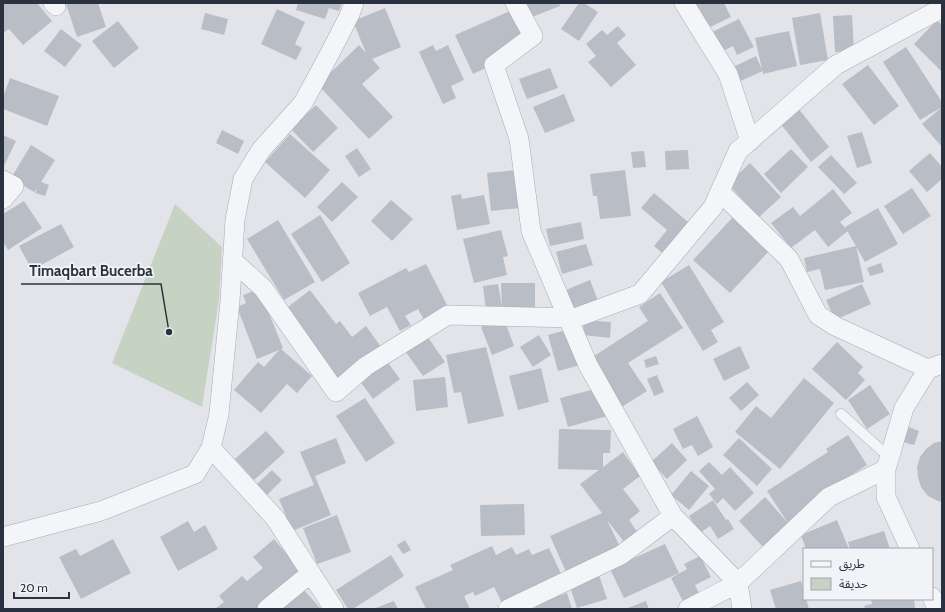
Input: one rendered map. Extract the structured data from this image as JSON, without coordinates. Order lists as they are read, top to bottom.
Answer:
{
  "places": ["Timaqbart Bucerba"],
  "legend": ["طريق", "حديقة"],
  "scale_bar": "20 m"
}
